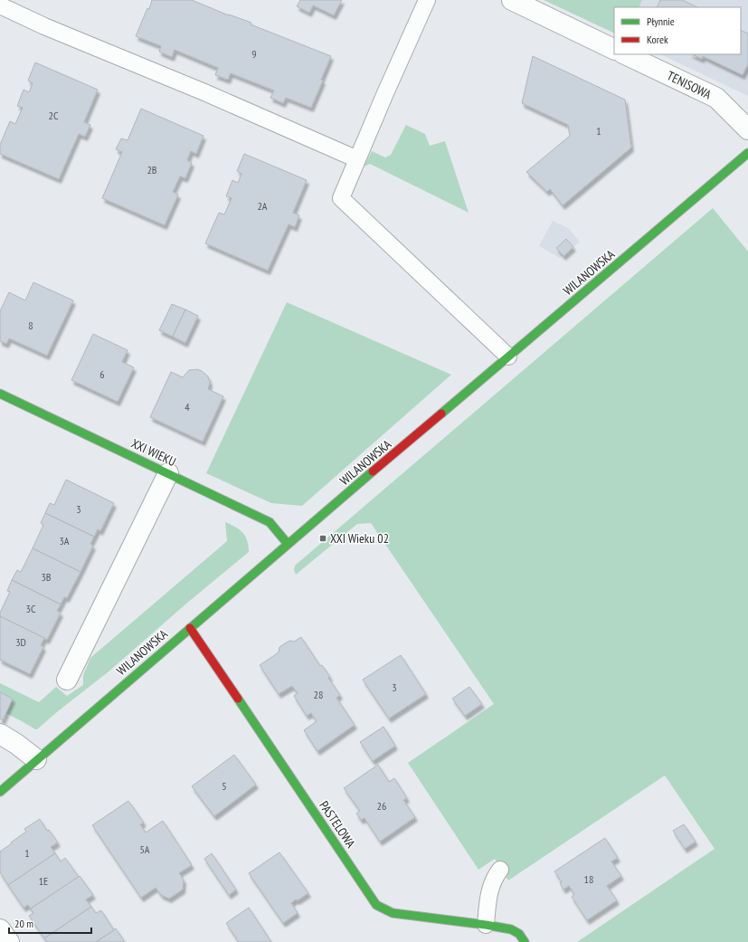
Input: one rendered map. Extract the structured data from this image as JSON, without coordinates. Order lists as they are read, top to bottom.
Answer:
{
  "streets": {
    "street": [
      "TENISOWA",
      "WILANOWSKA",
      "XXI WIEKU",
      "PASTELOWA"
    ]
  },
  "crossings": [
    ["WILANOWSKA", "XXI WIEKU"],
    ["WILANOWSKA", "PASTELOWA"]
  ],
  "places": {
    "transit": ["XXI Wieku 02"]
  },
  "house_numbers": [
    "9",
    "2C",
    "1",
    "2B",
    "2A",
    "8",
    "6",
    "4",
    "3",
    "3A",
    "3B",
    "3C",
    "3D",
    "3",
    "28",
    "5",
    "26",
    "5A",
    "1",
    "18",
    "1E"
  ],
  "legend": ["Płynnie", "Korek"],
  "scale_bar": "20 m"
}
